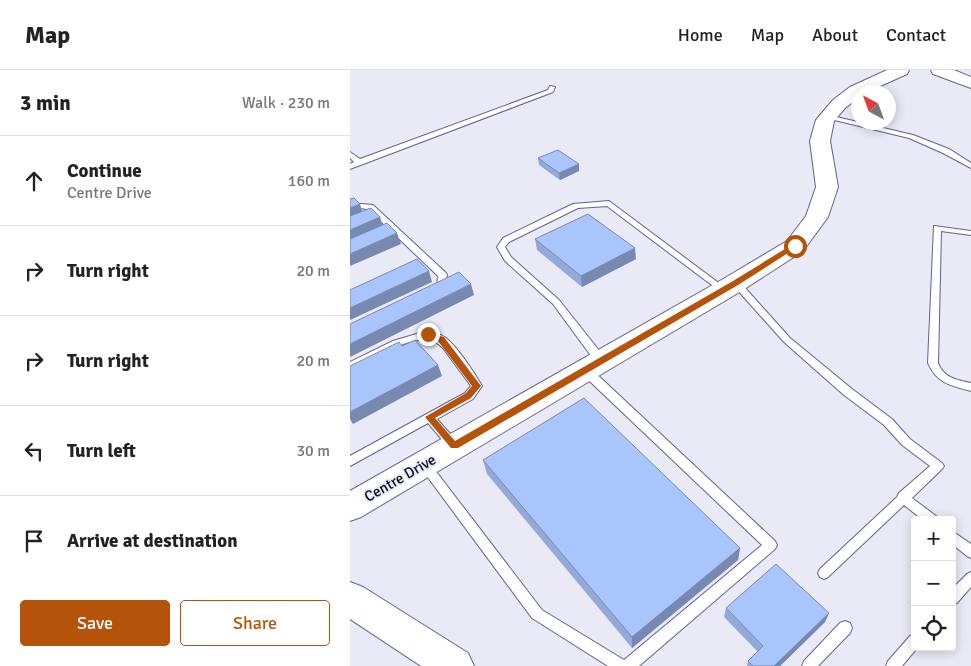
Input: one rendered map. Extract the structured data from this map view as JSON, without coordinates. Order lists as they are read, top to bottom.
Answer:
{
  "streets": {
    "street": ["Centre Drive"]
  },
  "north": "top left",
  "page": {
    "header": "Map",
    "nav": [
      "Home",
      "Map",
      "About",
      "Contact"
    ],
    "heading": ["3 min", "Walk · 230 m"],
    "list": [
      ["Continue", "Centre Drive", "160 m"],
      ["Turn right", "20 m"],
      ["Turn right", "20 m"],
      ["Turn left", "30 m"],
      "Arrive at destination"
    ],
    "map_buttons": ["+", "−"],
    "buttons": ["Save", "Share"]
  }
}
